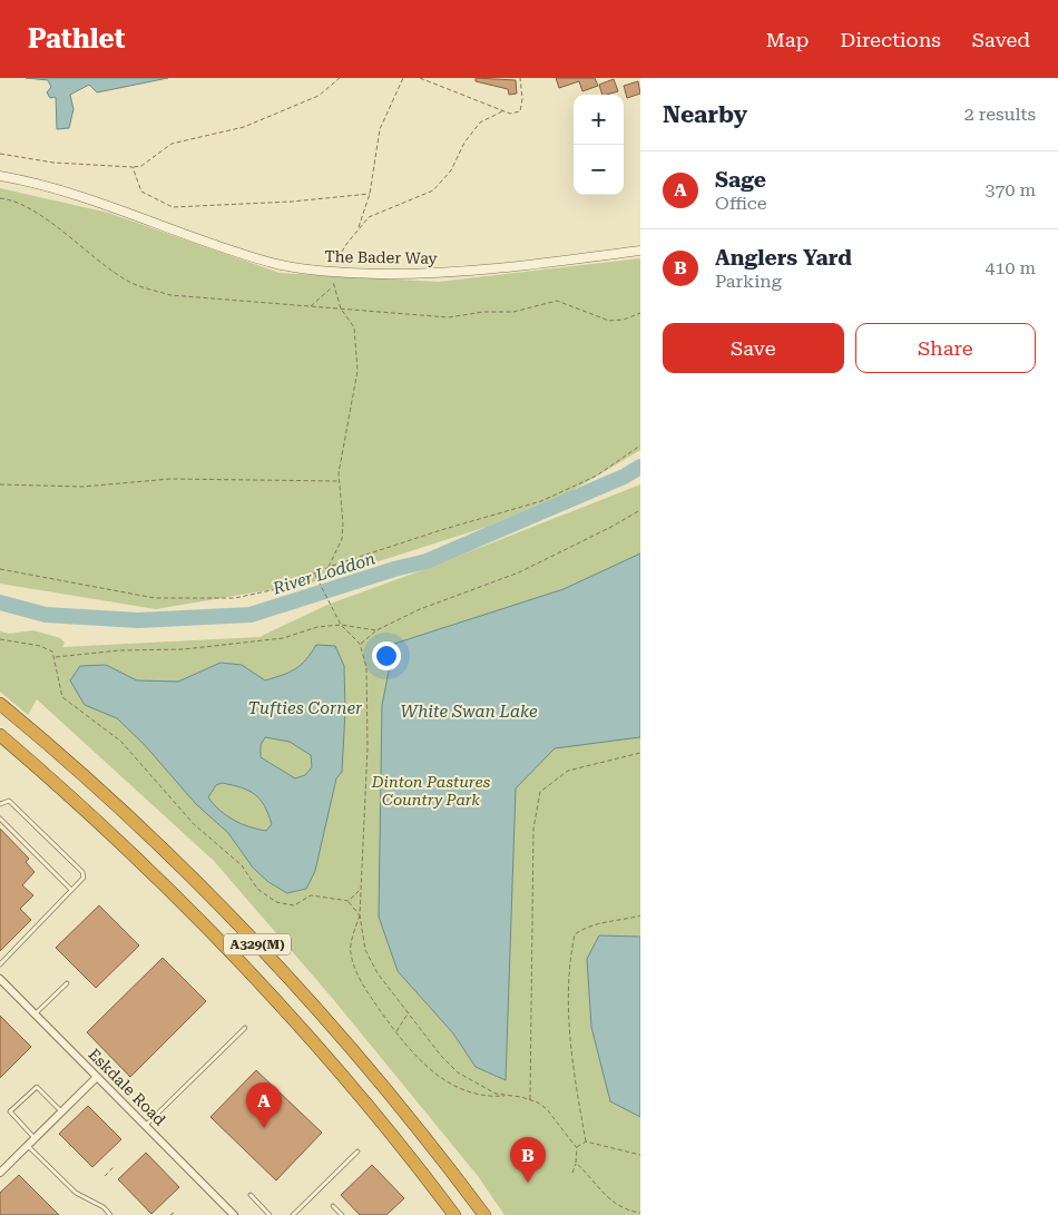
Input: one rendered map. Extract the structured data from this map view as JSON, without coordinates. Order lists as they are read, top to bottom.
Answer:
{
  "streets": {
    "highway": ["A329(M)"],
    "street": ["The Bader Way", "Eskdale Road"]
  },
  "water": ["River Loddon", "Tufties Corner", "White Swan Lake"],
  "parks": ["Dinton Pastures Country Park"],
  "page": {
    "header": "Pathlet",
    "nav": ["Map", "Directions", "Saved"],
    "heading": ["Nearby", "2 results"],
    "map_buttons": ["+", "−"],
    "list": [
      {
        "mark": "A",
        "name": "Sage",
        "note": "Office",
        "value": "370 m"
      },
      {
        "mark": "B",
        "name": "Anglers Yard",
        "note": "Parking",
        "value": "410 m"
      }
    ],
    "buttons": ["Save", "Share"],
    "pins": ["A", "B"]
  }
}
